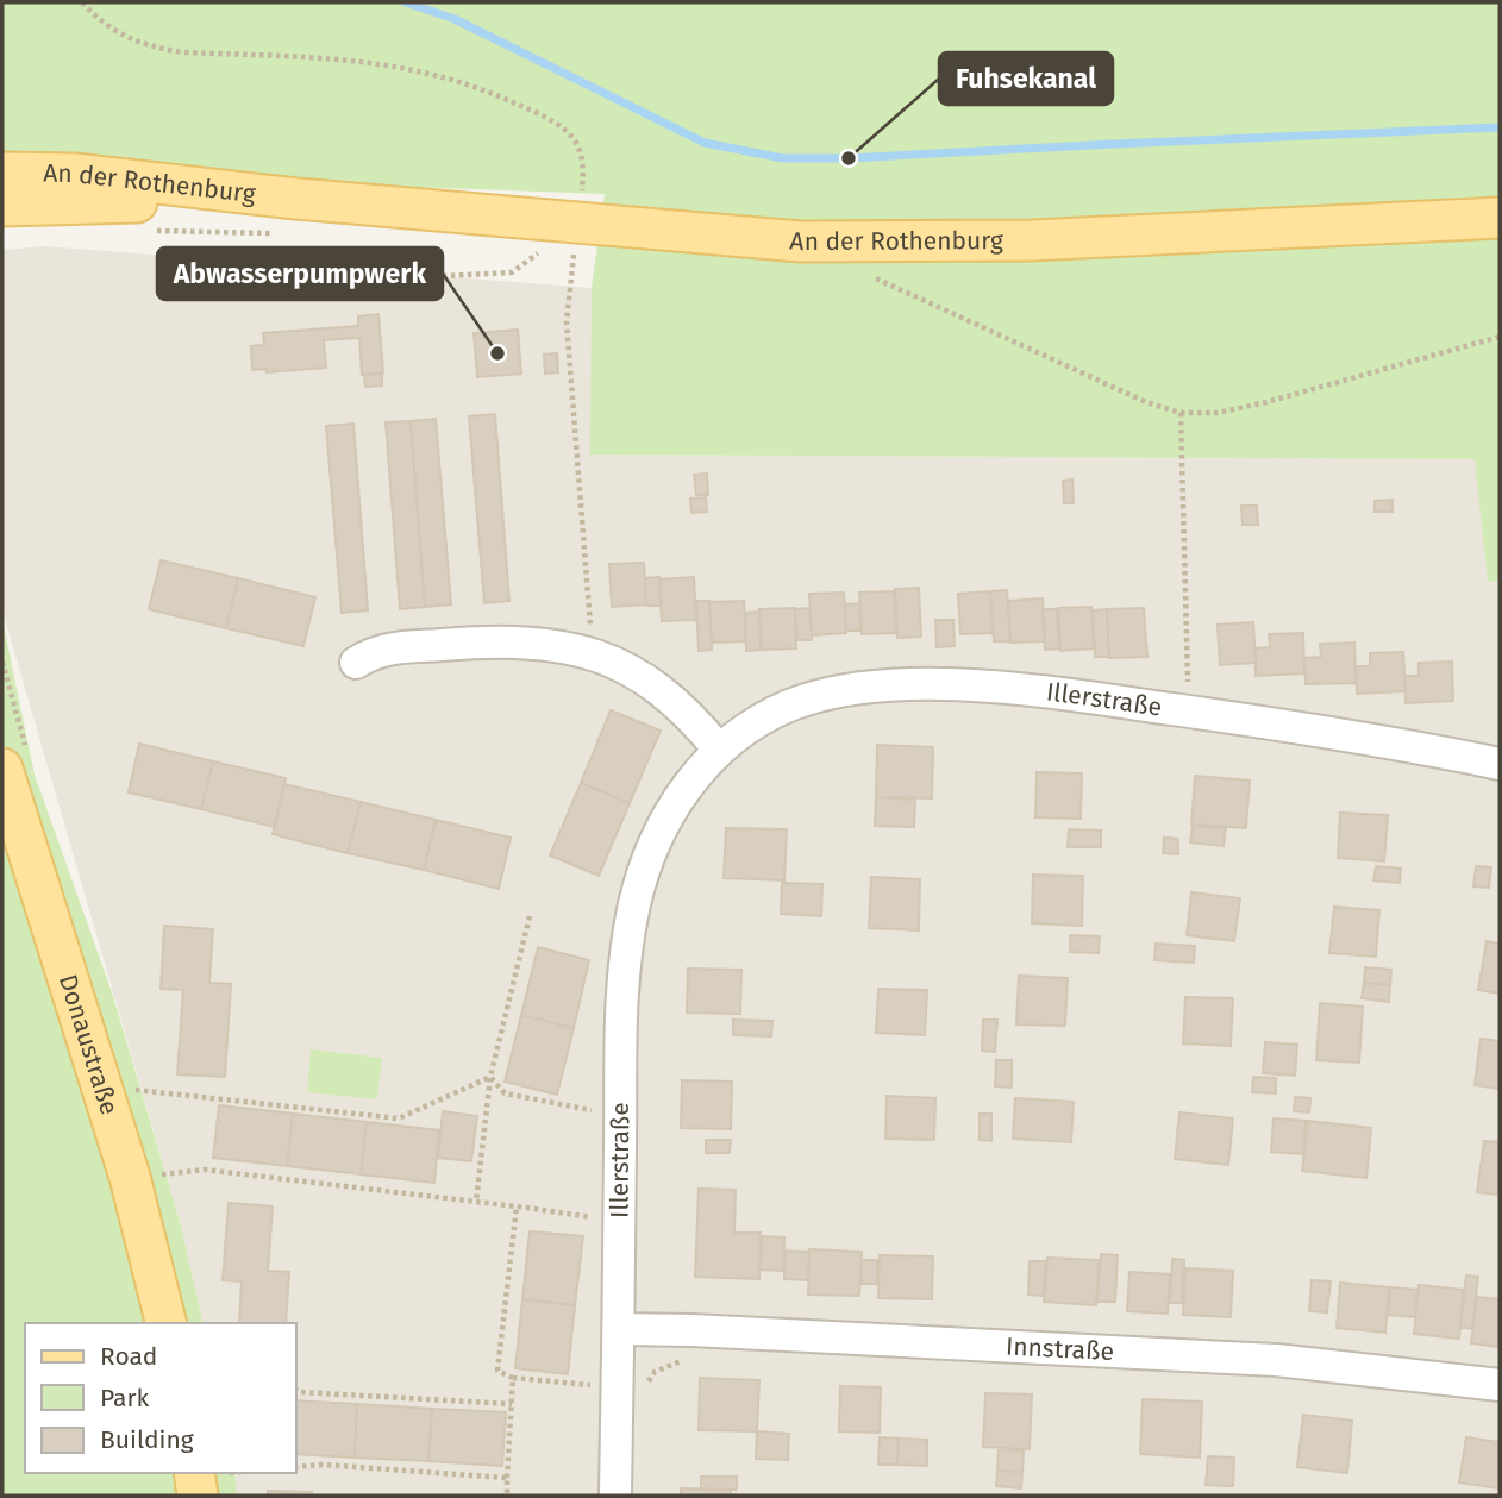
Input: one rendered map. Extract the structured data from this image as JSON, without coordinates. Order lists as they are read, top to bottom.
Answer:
{
  "streets": {
    "main road": ["An der Rothenburg", "Donaustraße"],
    "street": ["Illerstraße", "Innstraße"]
  },
  "crossings": [
    ["Illerstraße", "Innstraße"]
  ],
  "places": ["Fuhsekanal", "Abwasserpumpwerk"],
  "legend": ["Road", "Park", "Building"]
}
